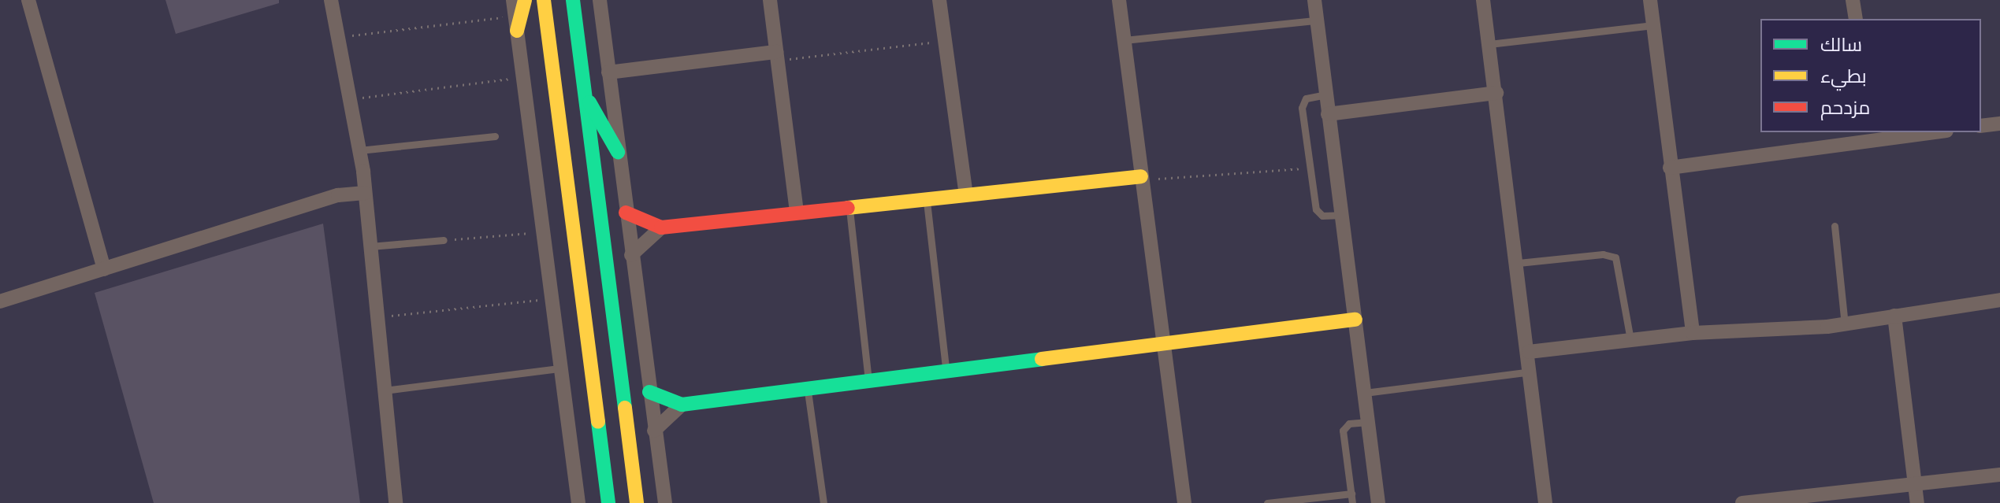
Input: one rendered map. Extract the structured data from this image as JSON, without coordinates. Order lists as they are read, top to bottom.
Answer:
{
  "legend": ["سالك", "بطيء", "مزدحم"]
}
